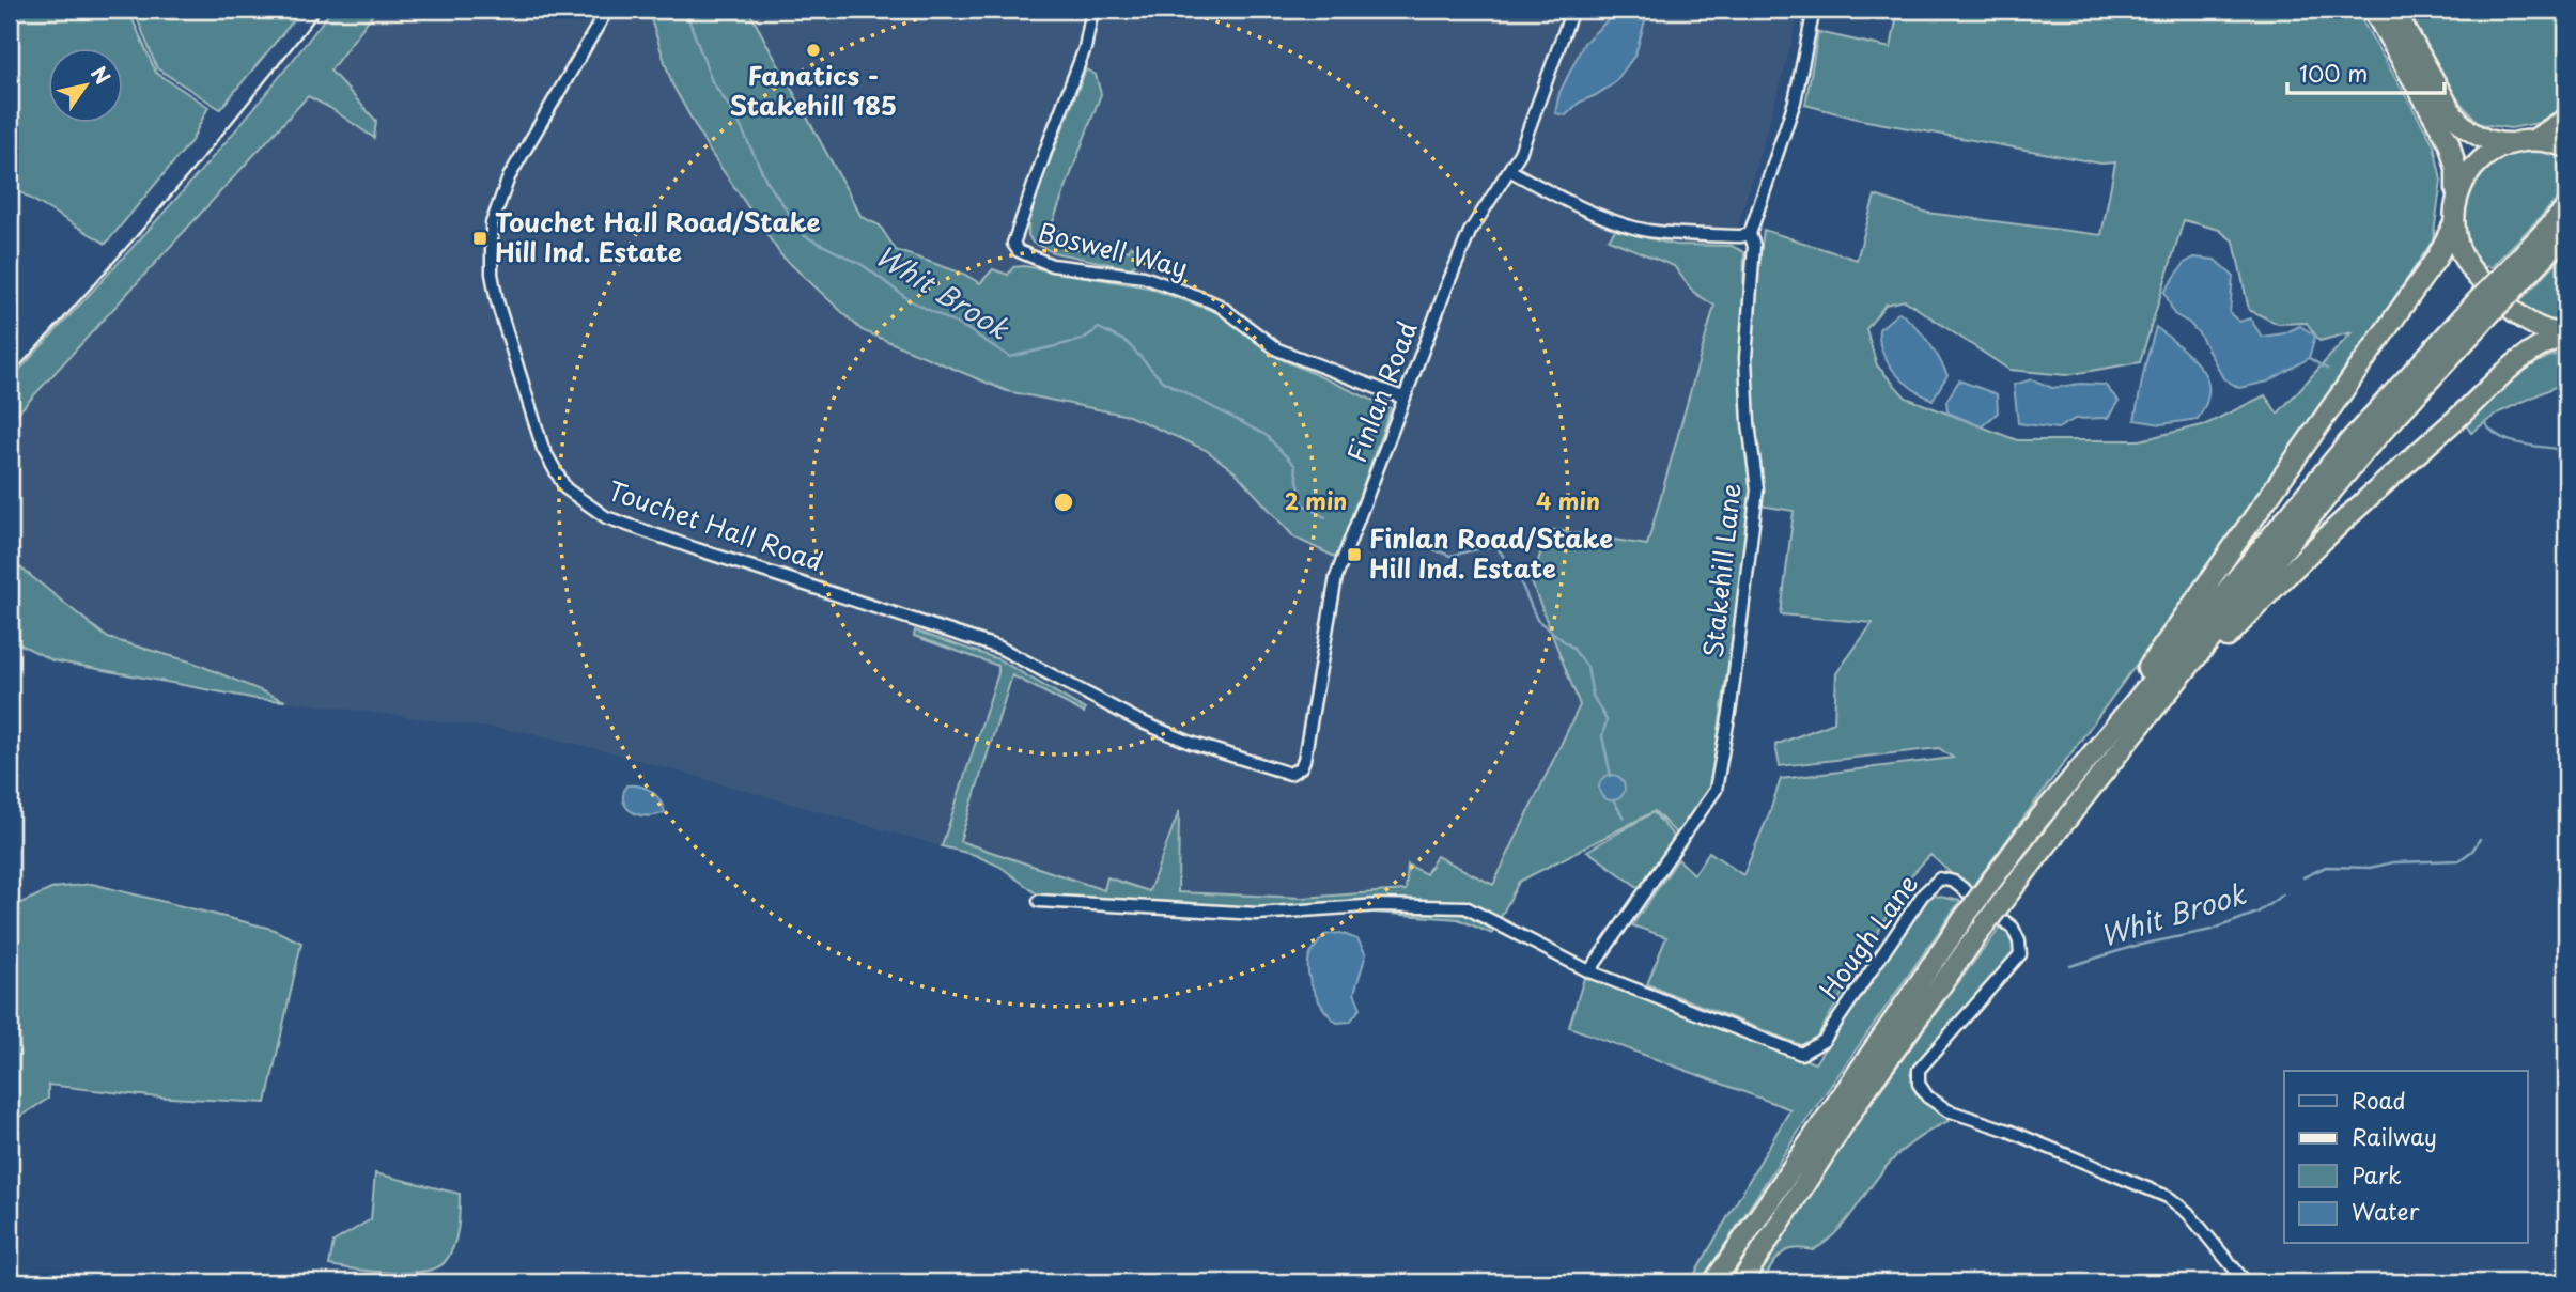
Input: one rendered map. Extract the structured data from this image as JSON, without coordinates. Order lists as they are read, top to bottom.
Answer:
{
  "streets": {
    "street": [
      "Boswell Way",
      "Finlan Road",
      "Touchet Hall Road",
      "Stakehill Lane",
      "Hough Lane"
    ]
  },
  "crossings": [
    ["Boswell Way", "Finlan Road"],
    ["Finlan Road", "Touchet Hall Road"],
    ["Stakehill Lane", "Hough Lane"]
  ],
  "water": ["Whit Brook"],
  "places": {
    "other": ["Fanatics - Stakehill 185"],
    "transit": ["Touchet Hall Road/Stake Hill Ind. Estate", "Finlan Road/Stake Hill Ind. Estate"]
  },
  "legend": [
    "Road",
    "Railway",
    "Park",
    "Water"
  ],
  "scale_bar": "100 m",
  "north": "top right",
  "rings": ["2 min", "4 min"]
}
